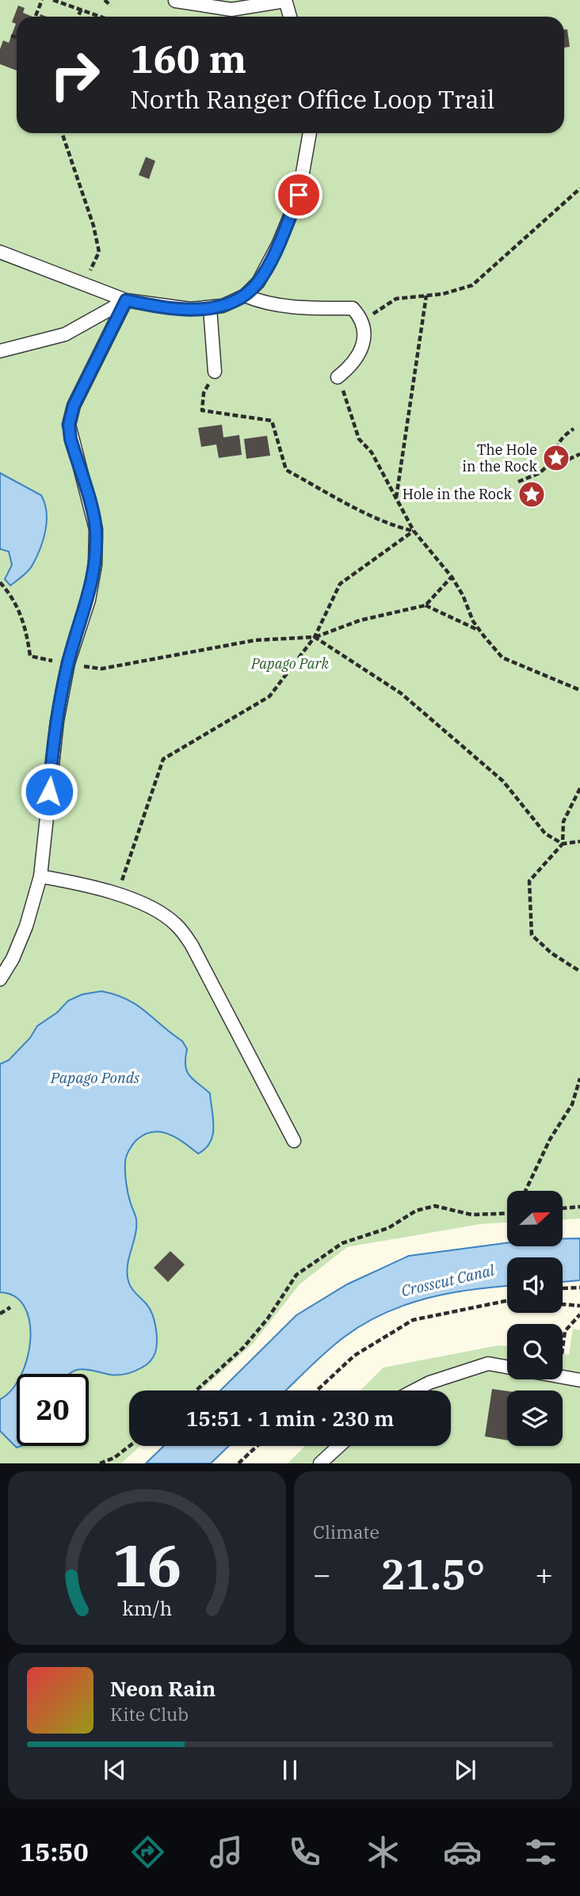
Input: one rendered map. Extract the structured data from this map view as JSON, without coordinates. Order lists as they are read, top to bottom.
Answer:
{
  "water": ["Papago Ponds", "Crosscut Canal"],
  "parks": ["Papago Park"],
  "places": {
    "place": ["The Hole in the Rock", "Hole in the Rock"]
  },
  "north": "right",
  "page": {
    "turn": ["160 m", "North Ranger Office Loop Trail"],
    "limit": "20",
    "trip": "15:51 · 1 min · 230 m",
    "tile": "Climate",
    "heat": ["−", "21.5°", "+"],
    "song": ["Neon Rain", "Kite Club"],
    "tabs": "15:50",
    "gauge": ["16", "km/h"]
  }
}
